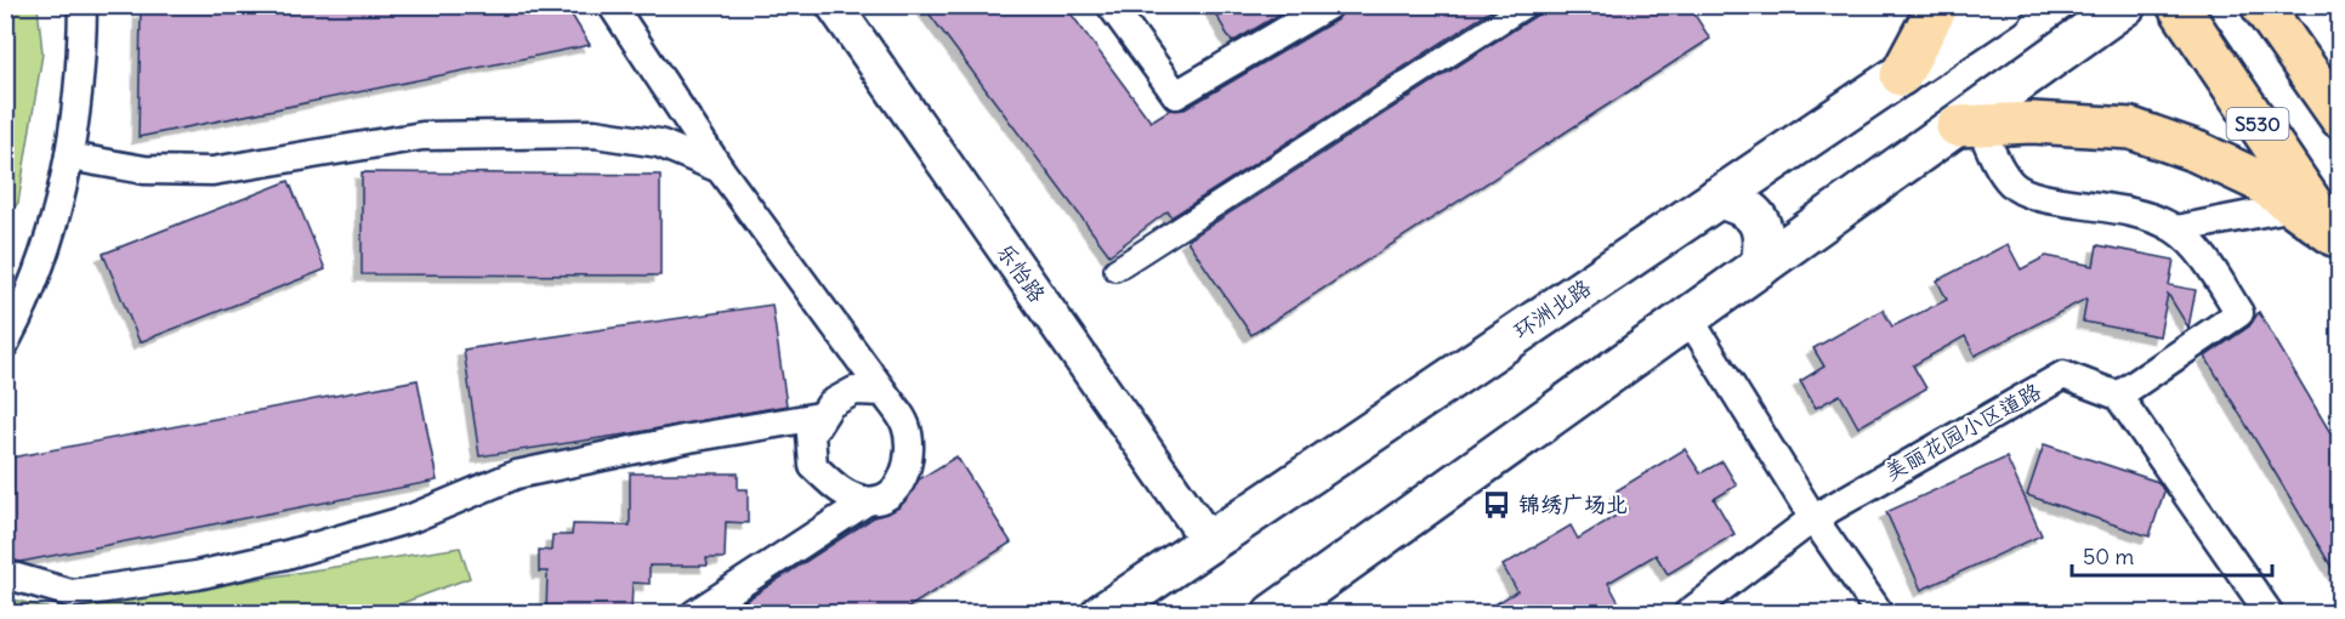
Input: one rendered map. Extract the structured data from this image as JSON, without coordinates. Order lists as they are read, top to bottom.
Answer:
{
  "streets": {
    "main road": ["S530", "环洲北路"],
    "street": ["乐怡路", "美丽花园小区道路"]
  },
  "crossings": [
    ["乐怡路", "环洲北路"]
  ],
  "places": {
    "bus stop": ["锦绣广场北"]
  },
  "scale_bar": "50 m"
}
